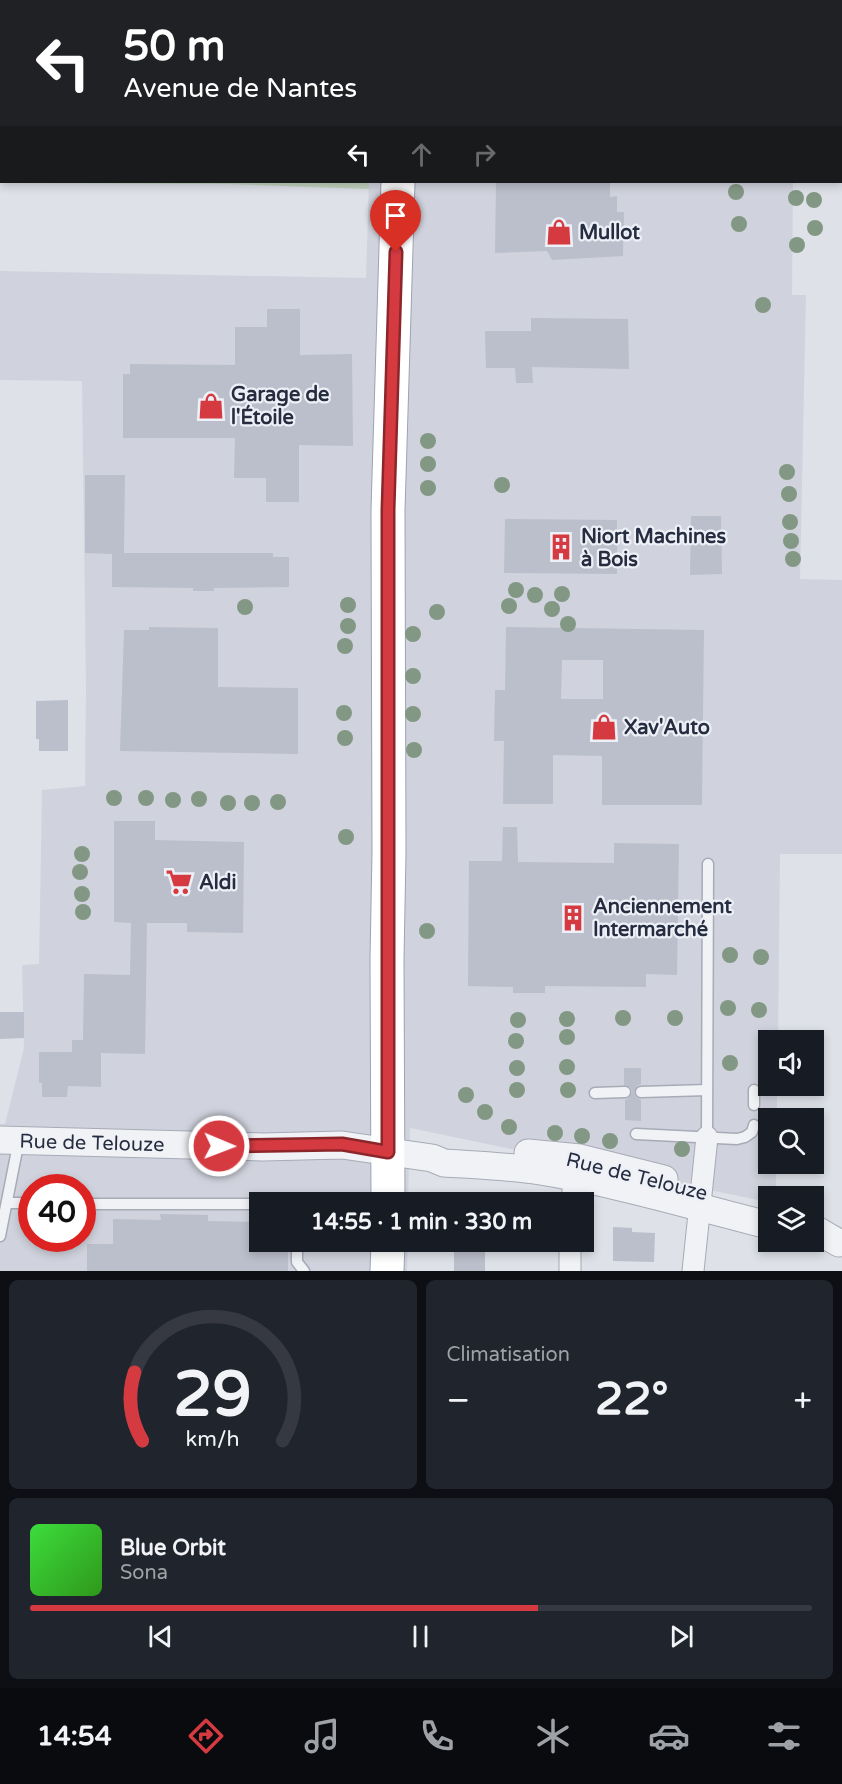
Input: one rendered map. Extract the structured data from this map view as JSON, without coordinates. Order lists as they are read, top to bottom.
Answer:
{
  "streets": {
    "street": ["Rue de Telouze"]
  },
  "places": {
    "shop": ["Mullot", "Garage de l'Étoile", "Xav'Auto"],
    "building": ["Niort Machines à Bois", "Anciennement Intermarché"],
    "supermarket": ["Aldi"]
  },
  "page": {
    "turn": ["50 m", "Avenue de Nantes"],
    "limit": "40",
    "trip": "14:55 · 1 min · 330 m",
    "tile": "Climatisation",
    "heat": ["−", "22°", "+"],
    "song": ["Blue Orbit", "Sona"],
    "tabs": "14:54",
    "gauge": ["29", "km/h"]
  }
}
